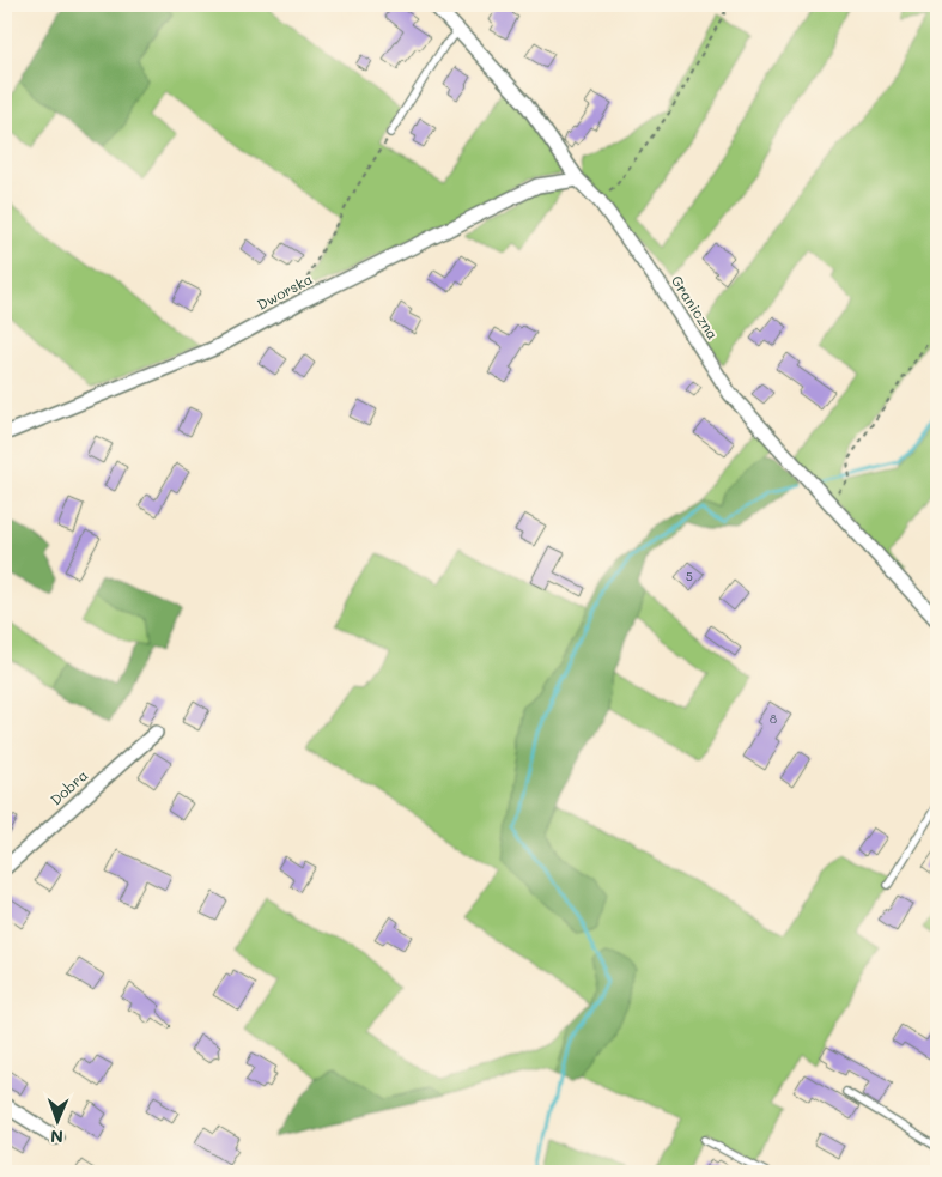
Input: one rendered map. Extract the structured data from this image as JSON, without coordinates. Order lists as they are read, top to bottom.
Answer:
{
  "streets": {
    "street": ["Dworska", "Graniczna", "Dobra"]
  },
  "crossings": [
    ["Dworska", "Graniczna"]
  ],
  "house_numbers": ["5", "8"],
  "north": "bottom"
}
